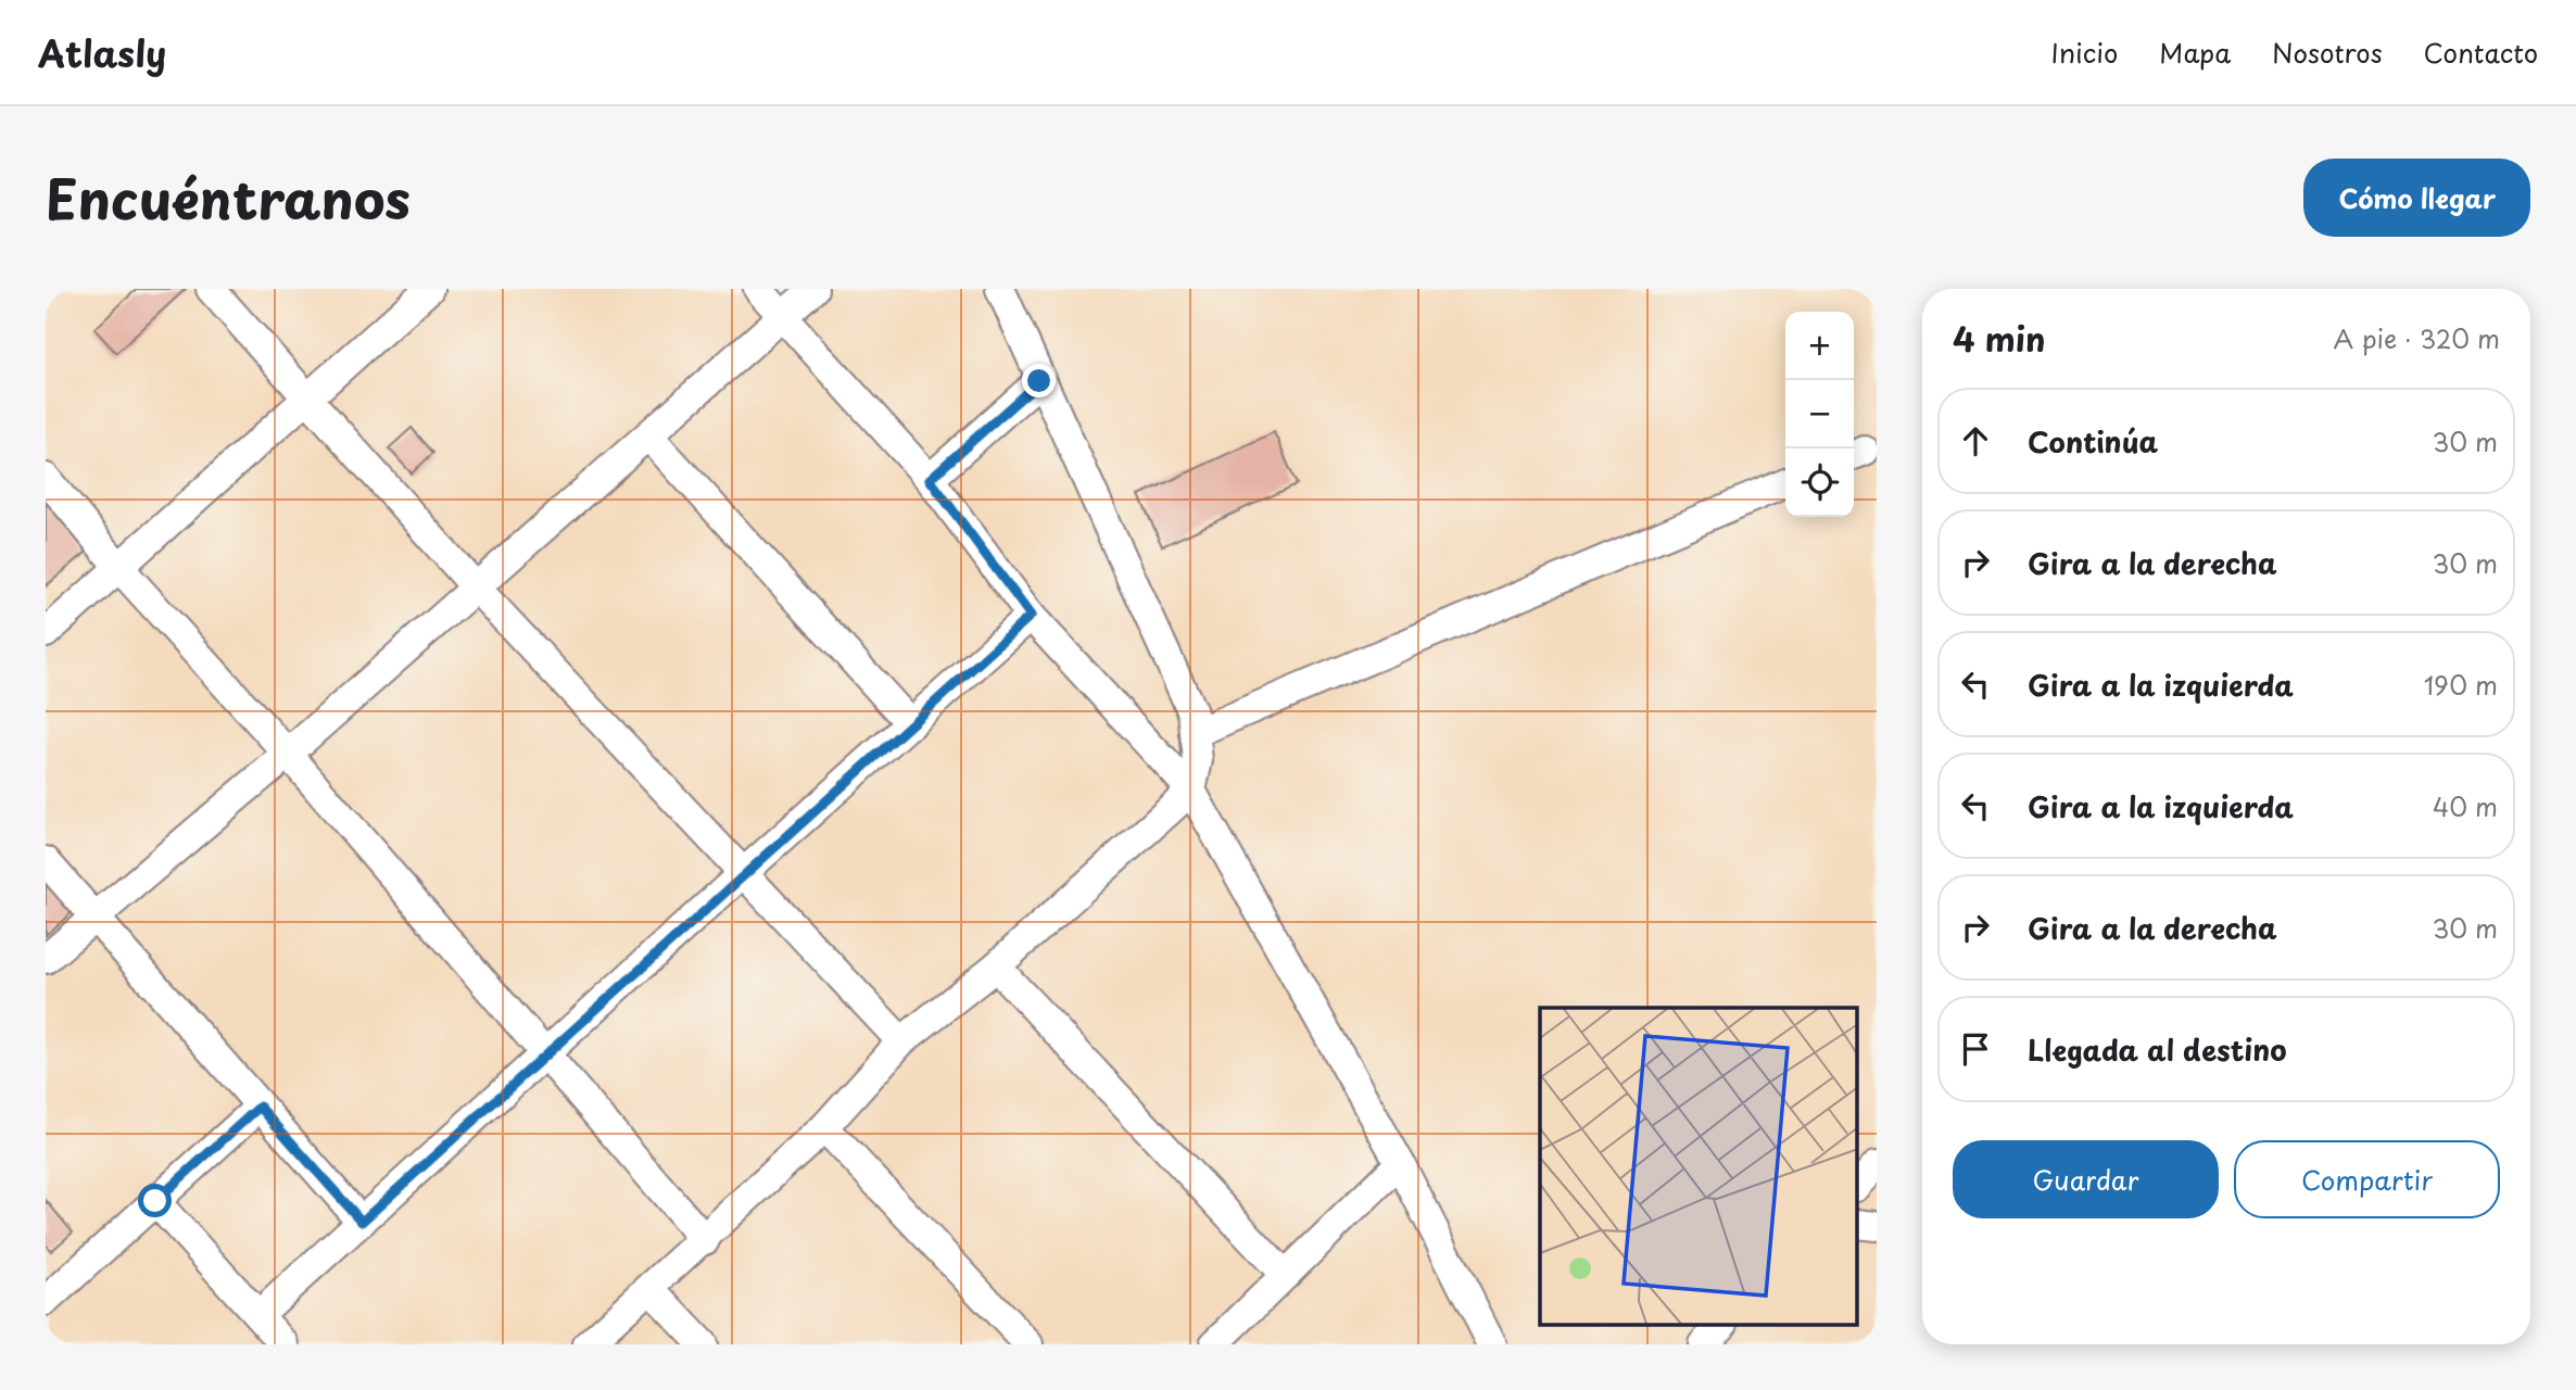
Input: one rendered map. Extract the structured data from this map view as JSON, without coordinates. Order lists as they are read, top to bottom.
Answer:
{
  "page": {
    "header": "Atlasly",
    "nav": [
      "Inicio",
      "Mapa",
      "Nosotros",
      "Contacto"
    ],
    "title": "Encuéntranos",
    "buttons": [
      "Cómo llegar",
      ["Guardar", "Compartir"]
    ],
    "heading": ["4 min", "A pie · 320 m"],
    "map_buttons": ["+", "−"],
    "list": [
      ["Continúa", "30 m"],
      ["Gira a la derecha", "30 m"],
      ["Gira a la izquierda", "190 m"],
      ["Gira a la izquierda", "40 m"],
      ["Gira a la derecha", "30 m"],
      "Llegada al destino"
    ]
  }
}
